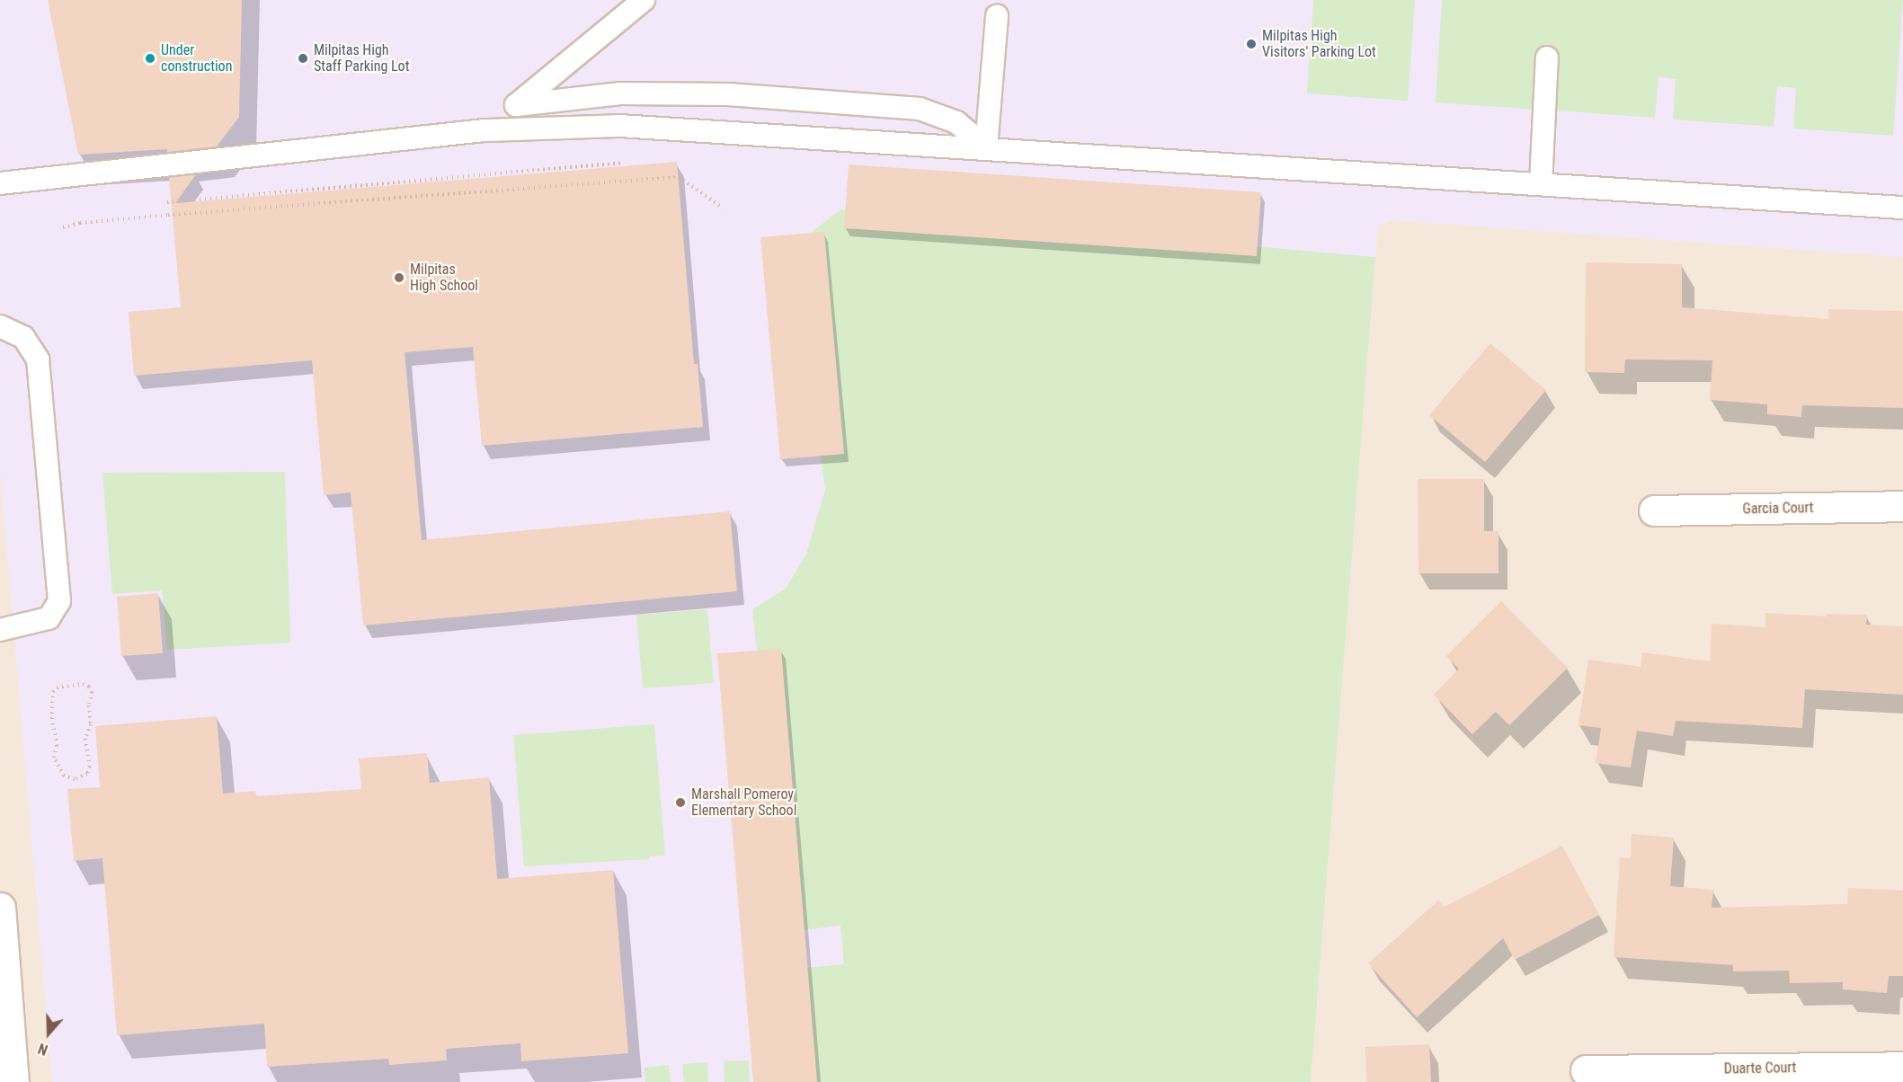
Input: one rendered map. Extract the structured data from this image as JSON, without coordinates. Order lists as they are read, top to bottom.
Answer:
{
  "streets": {
    "street": ["Garcia Court", "Duarte Court"]
  },
  "places": [
    "Milpitas High Visitors' Parking Lot",
    "Under construction",
    "Milpitas High Staff Parking Lot",
    "Milpitas High School",
    "Marshall Pomeroy Elementary School"
  ],
  "north": "bottom"
}
